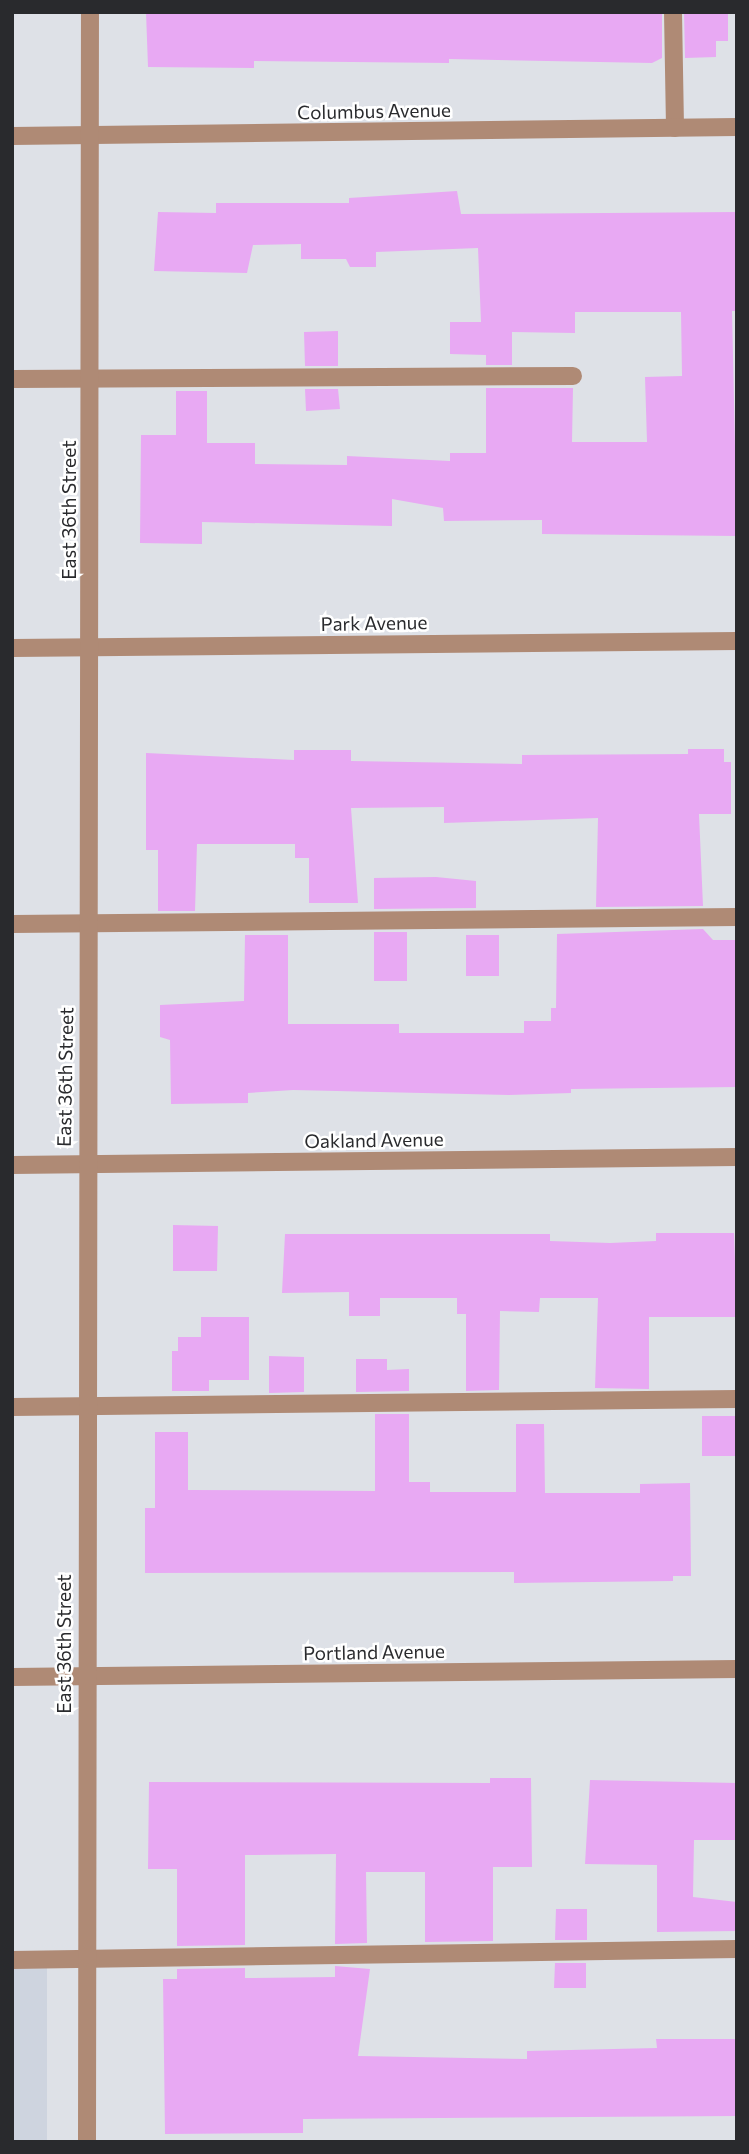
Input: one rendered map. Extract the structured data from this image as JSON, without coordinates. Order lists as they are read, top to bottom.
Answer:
{
  "streets": {
    "street": [
      "Columbus Avenue",
      "East 36th Street",
      "Park Avenue",
      "Oakland Avenue",
      "Portland Avenue"
    ]
  },
  "crossings": [
    ["Columbus Avenue", "East 36th Street"],
    ["East 36th Street", "Park Avenue"],
    ["East 36th Street", "Oakland Avenue"],
    ["East 36th Street", "Portland Avenue"]
  ]
}
